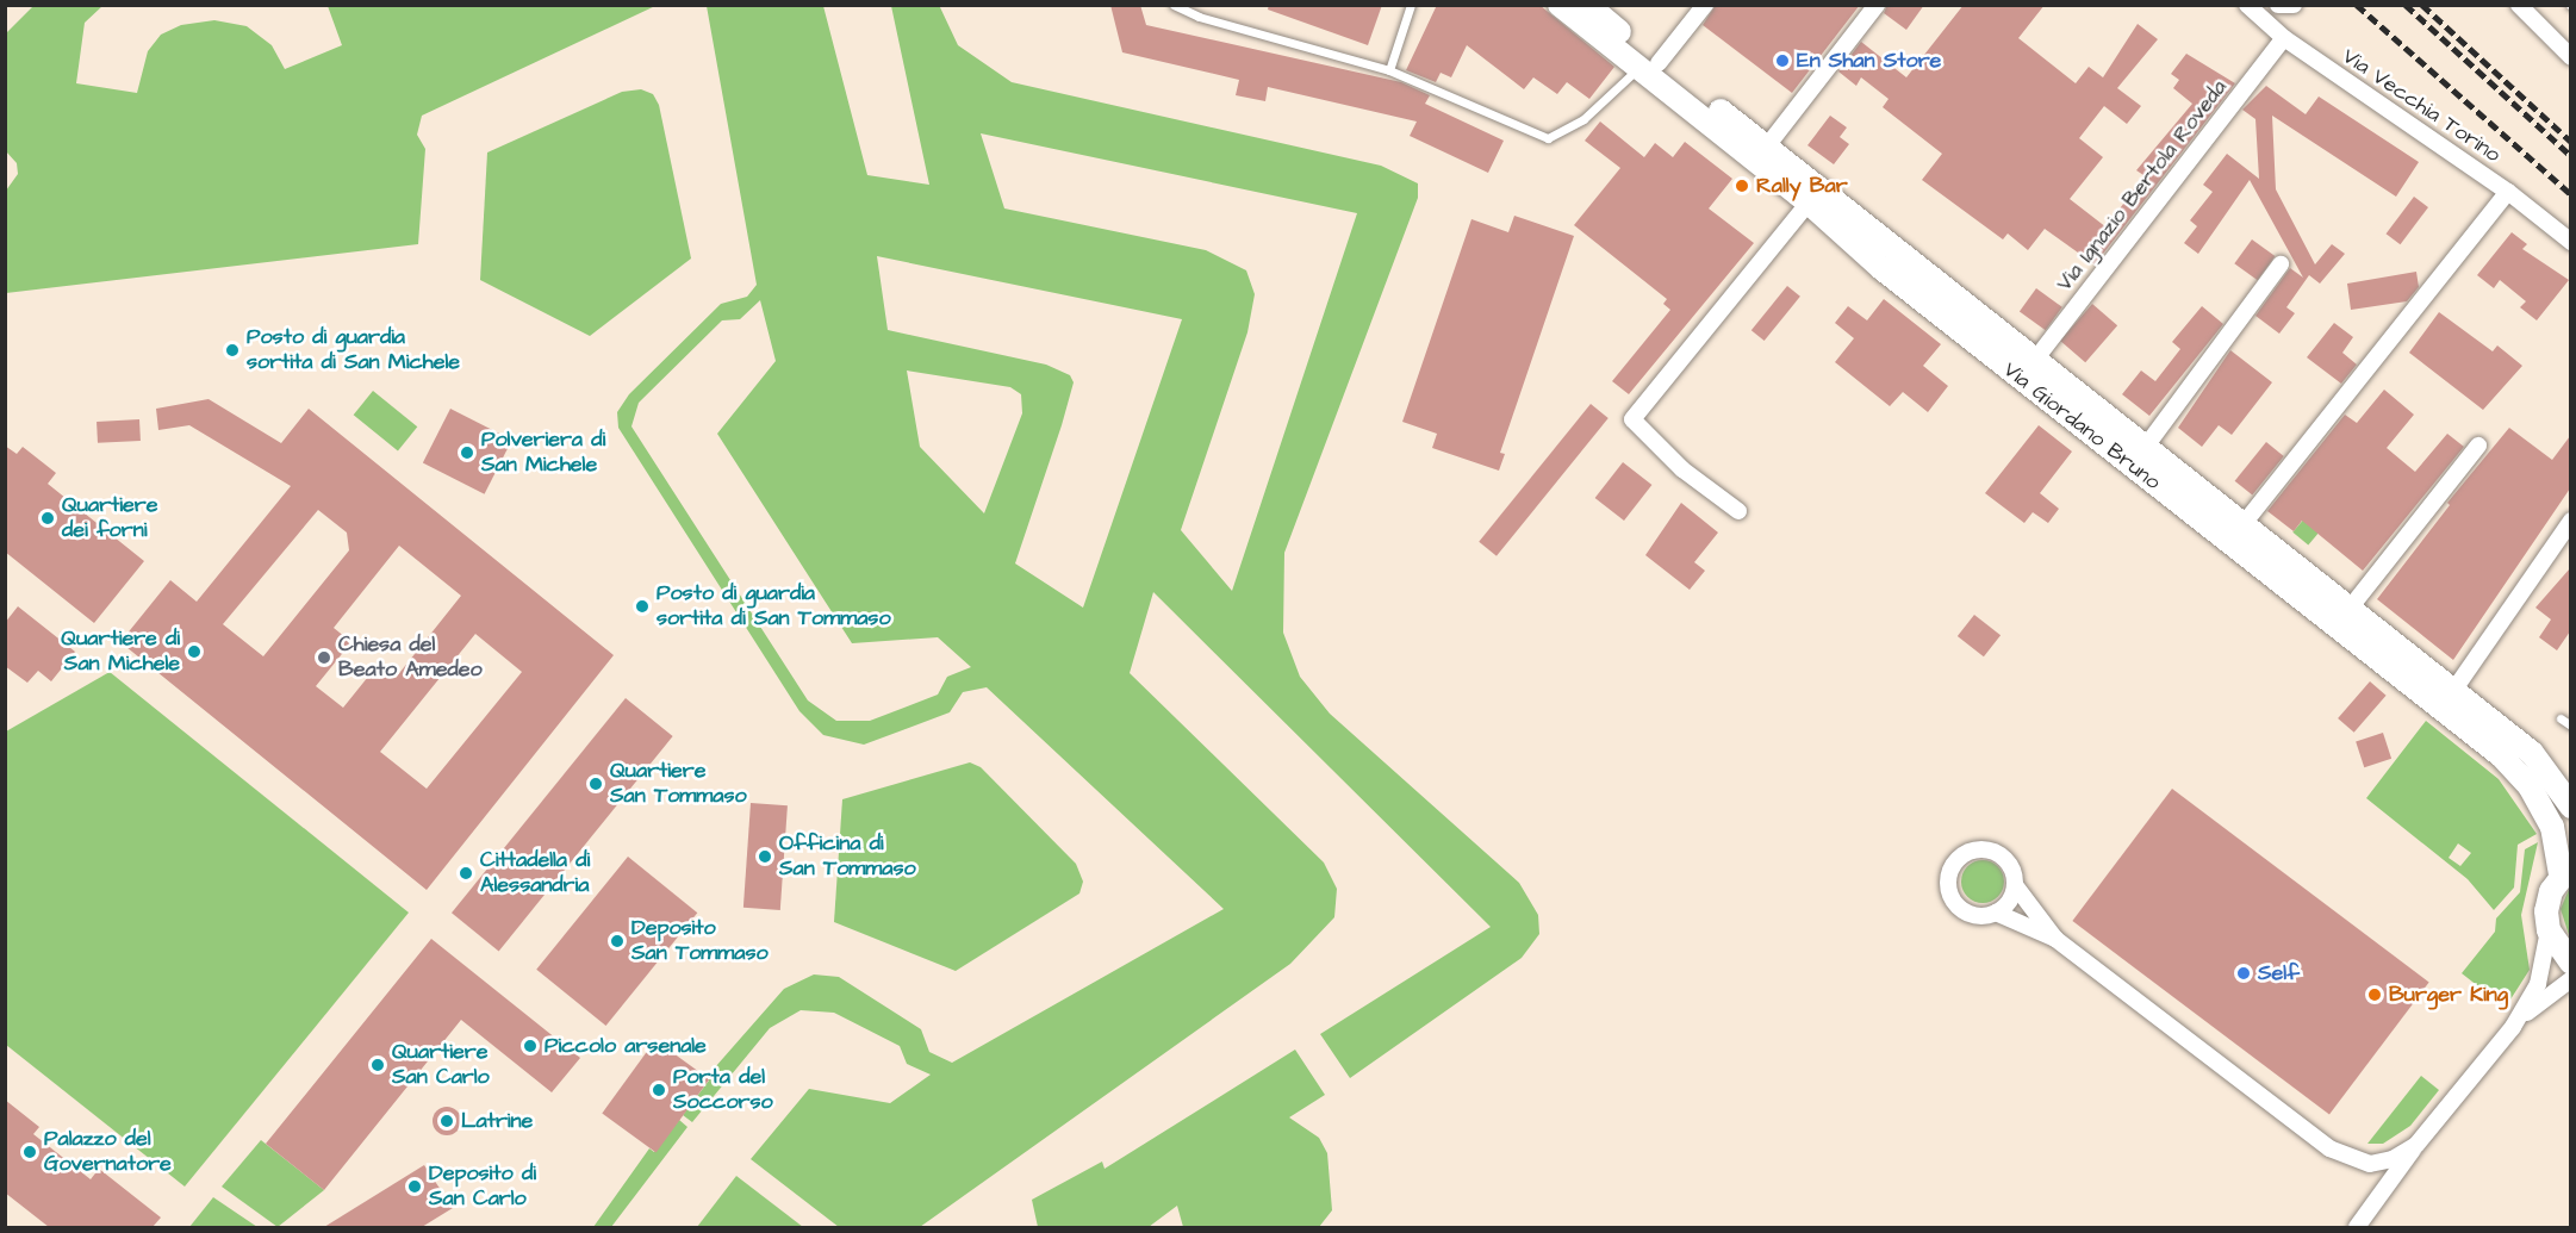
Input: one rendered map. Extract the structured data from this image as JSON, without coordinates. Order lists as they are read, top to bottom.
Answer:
{
  "streets": {
    "main road": ["Via Giordano Bruno"],
    "street": ["Via Vecchia Torino", "Via Ignazio Bertola Roveda"]
  },
  "crossings": [
    ["Via Vecchia Torino", "Via Ignazio Bertola Roveda"],
    ["Via Ignazio Bertola Roveda", "Via Giordano Bruno"]
  ],
  "places": [
    "En Shan Store",
    "Rally Bar",
    "Posto di guardia sortita di San Michele",
    "Polveriera di San Michele",
    "Quartiere dei forni",
    "Posto di guardia sortita di San Tommaso",
    "Quartiere di San Michele",
    "Chiesa del Beato Amedeo",
    "Quartiere San Tommaso",
    "Officina di San Tommaso",
    "Cittadella di Alessandria",
    "Deposito San Tommaso",
    "Self",
    "Burger King",
    "Piccolo arsenale",
    "Quartiere San Carlo",
    "Porta del Soccorso",
    "Latrine",
    "Palazzo del Governatore",
    "Deposito di San Carlo"
  ]
}
